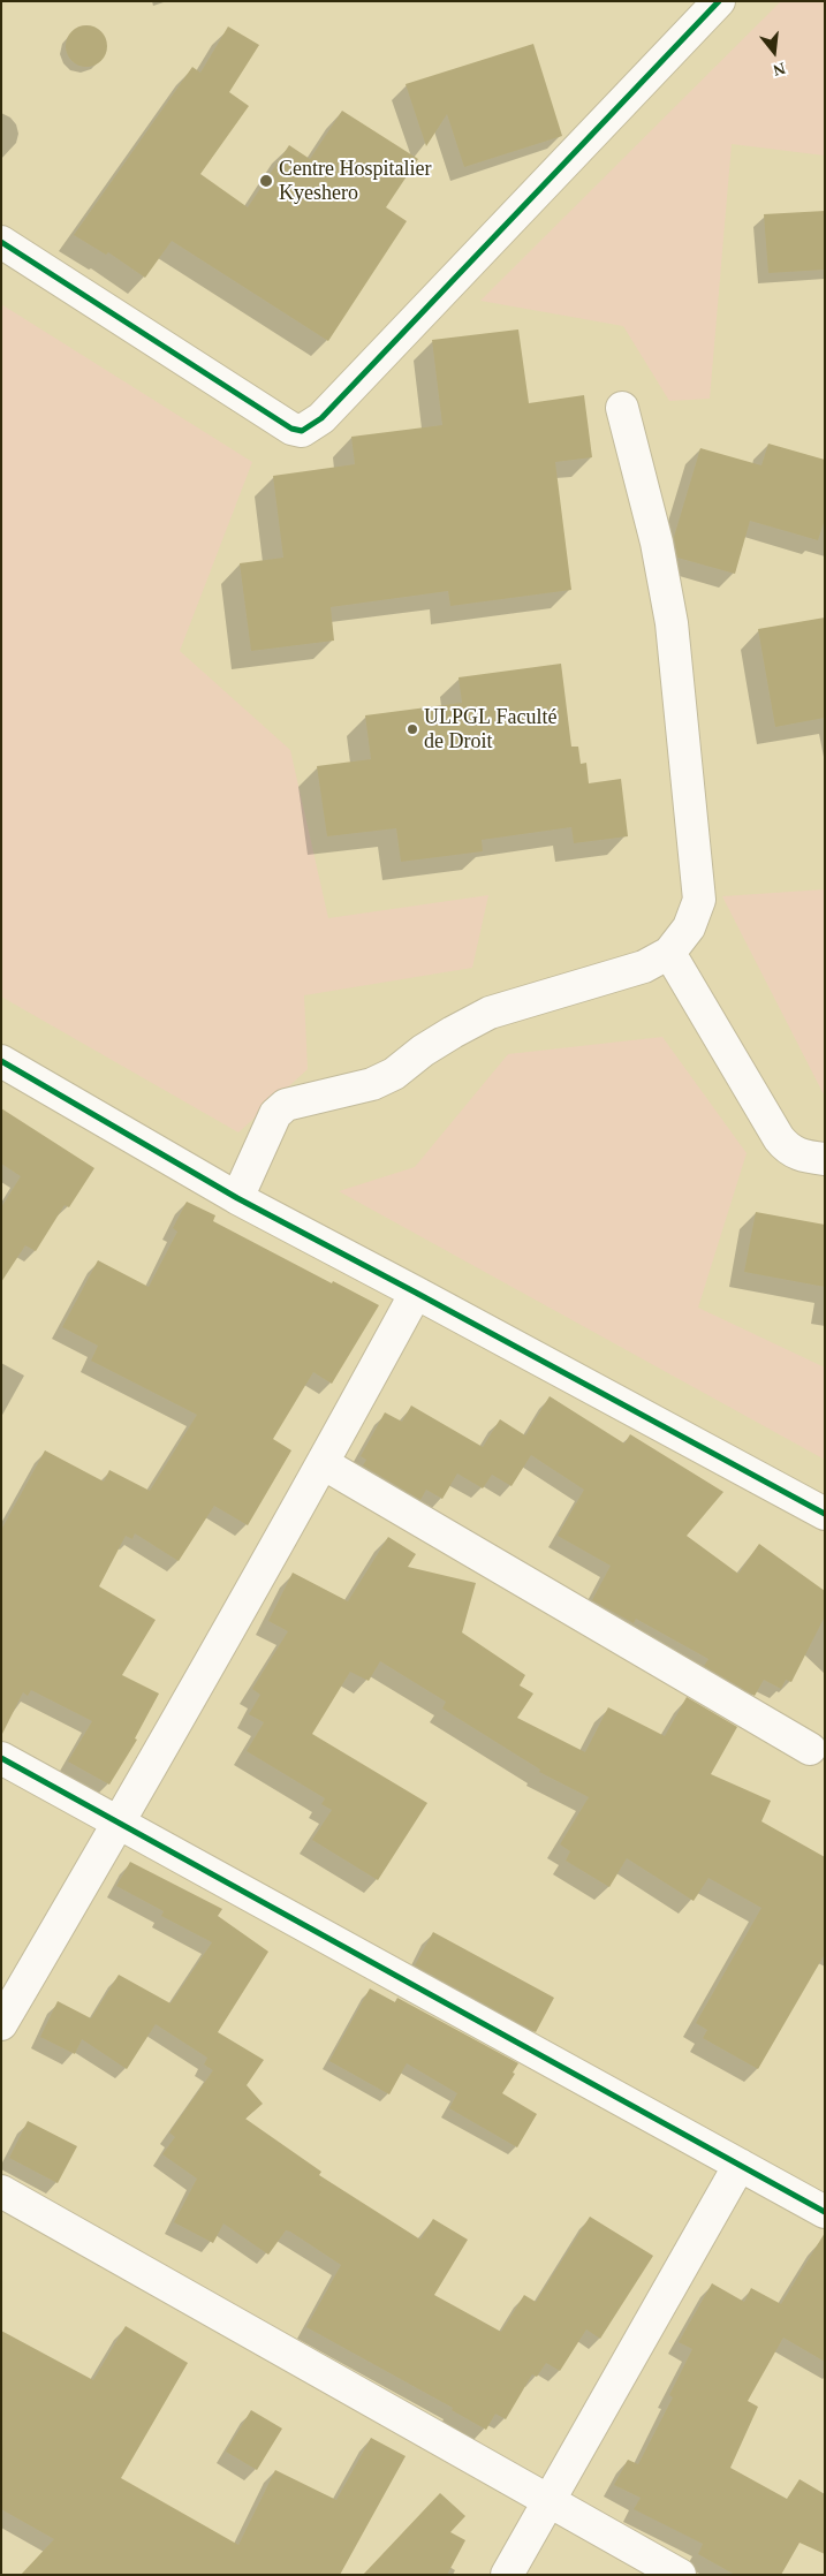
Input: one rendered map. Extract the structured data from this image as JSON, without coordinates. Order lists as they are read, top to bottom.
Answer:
{
  "places": ["Centre Hospitalier Kyeshero", "ULPGL Faculté de Droit"],
  "north": "bottom"
}
